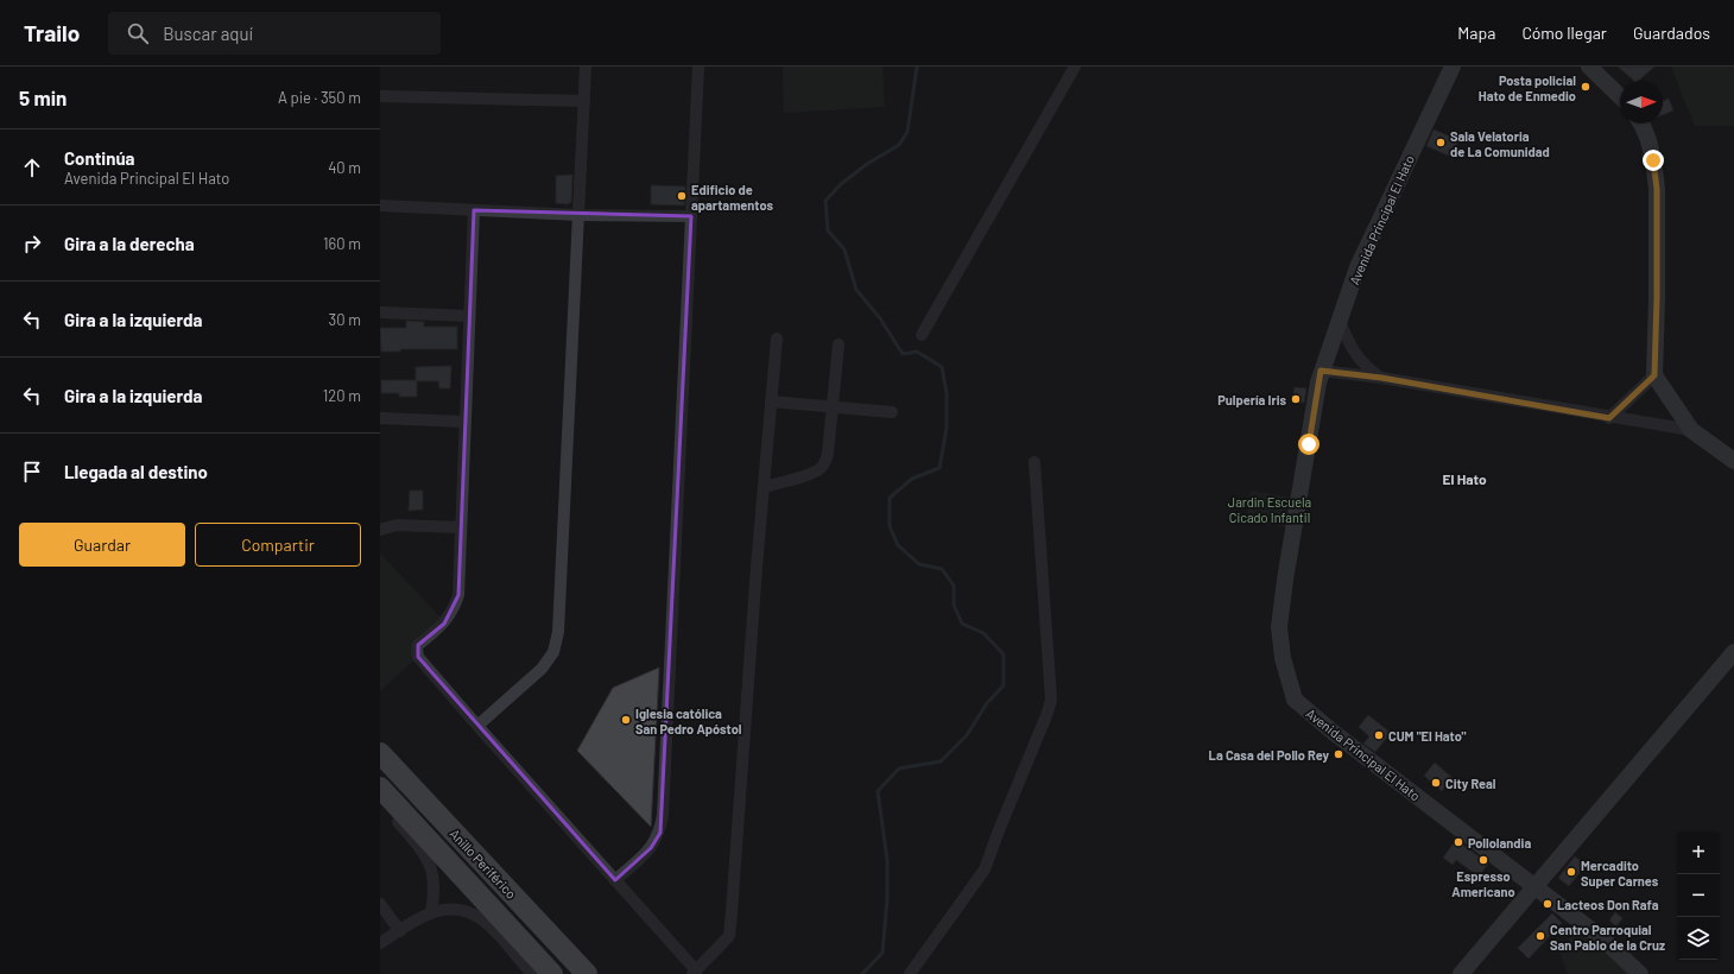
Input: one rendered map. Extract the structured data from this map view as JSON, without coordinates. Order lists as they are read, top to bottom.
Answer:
{
  "streets": {
    "highway": ["Anillo Periférico"],
    "street": ["Avenida Principal El Hato"]
  },
  "districts": ["El Hato"],
  "parks": ["Jardin Escuela Cicado Infantil"],
  "places": [
    "Posta policial Hato de Enmedio",
    "Sala Velatoria de La Comunidad",
    "Edificio de apartamentos",
    "Pulpería Iris",
    "Iglesia católica San Pedro Apóstol",
    "CUM \"El Hato\"",
    "La Casa del Pollo Rey",
    "City Real",
    "Pollolandia",
    "Espresso Americano",
    "Mercadito Super Carnes",
    "Lacteos Don Rafa",
    "Centro Parroquial San Pablo de la Cruz"
  ],
  "north": "right",
  "page": {
    "header": "Trailo",
    "search": "Buscar aquí",
    "nav": ["Mapa", "Cómo llegar", "Guardados"],
    "heading": ["5 min", "A pie · 350 m"],
    "list": [
      ["Continúa", "Avenida Principal El Hato", "40 m"],
      ["Gira a la derecha", "160 m"],
      ["Gira a la izquierda", "30 m"],
      ["Gira a la izquierda", "120 m"],
      "Llegada al destino"
    ],
    "buttons": ["Guardar", "Compartir"],
    "map_buttons": ["+", "−"]
  }
}
